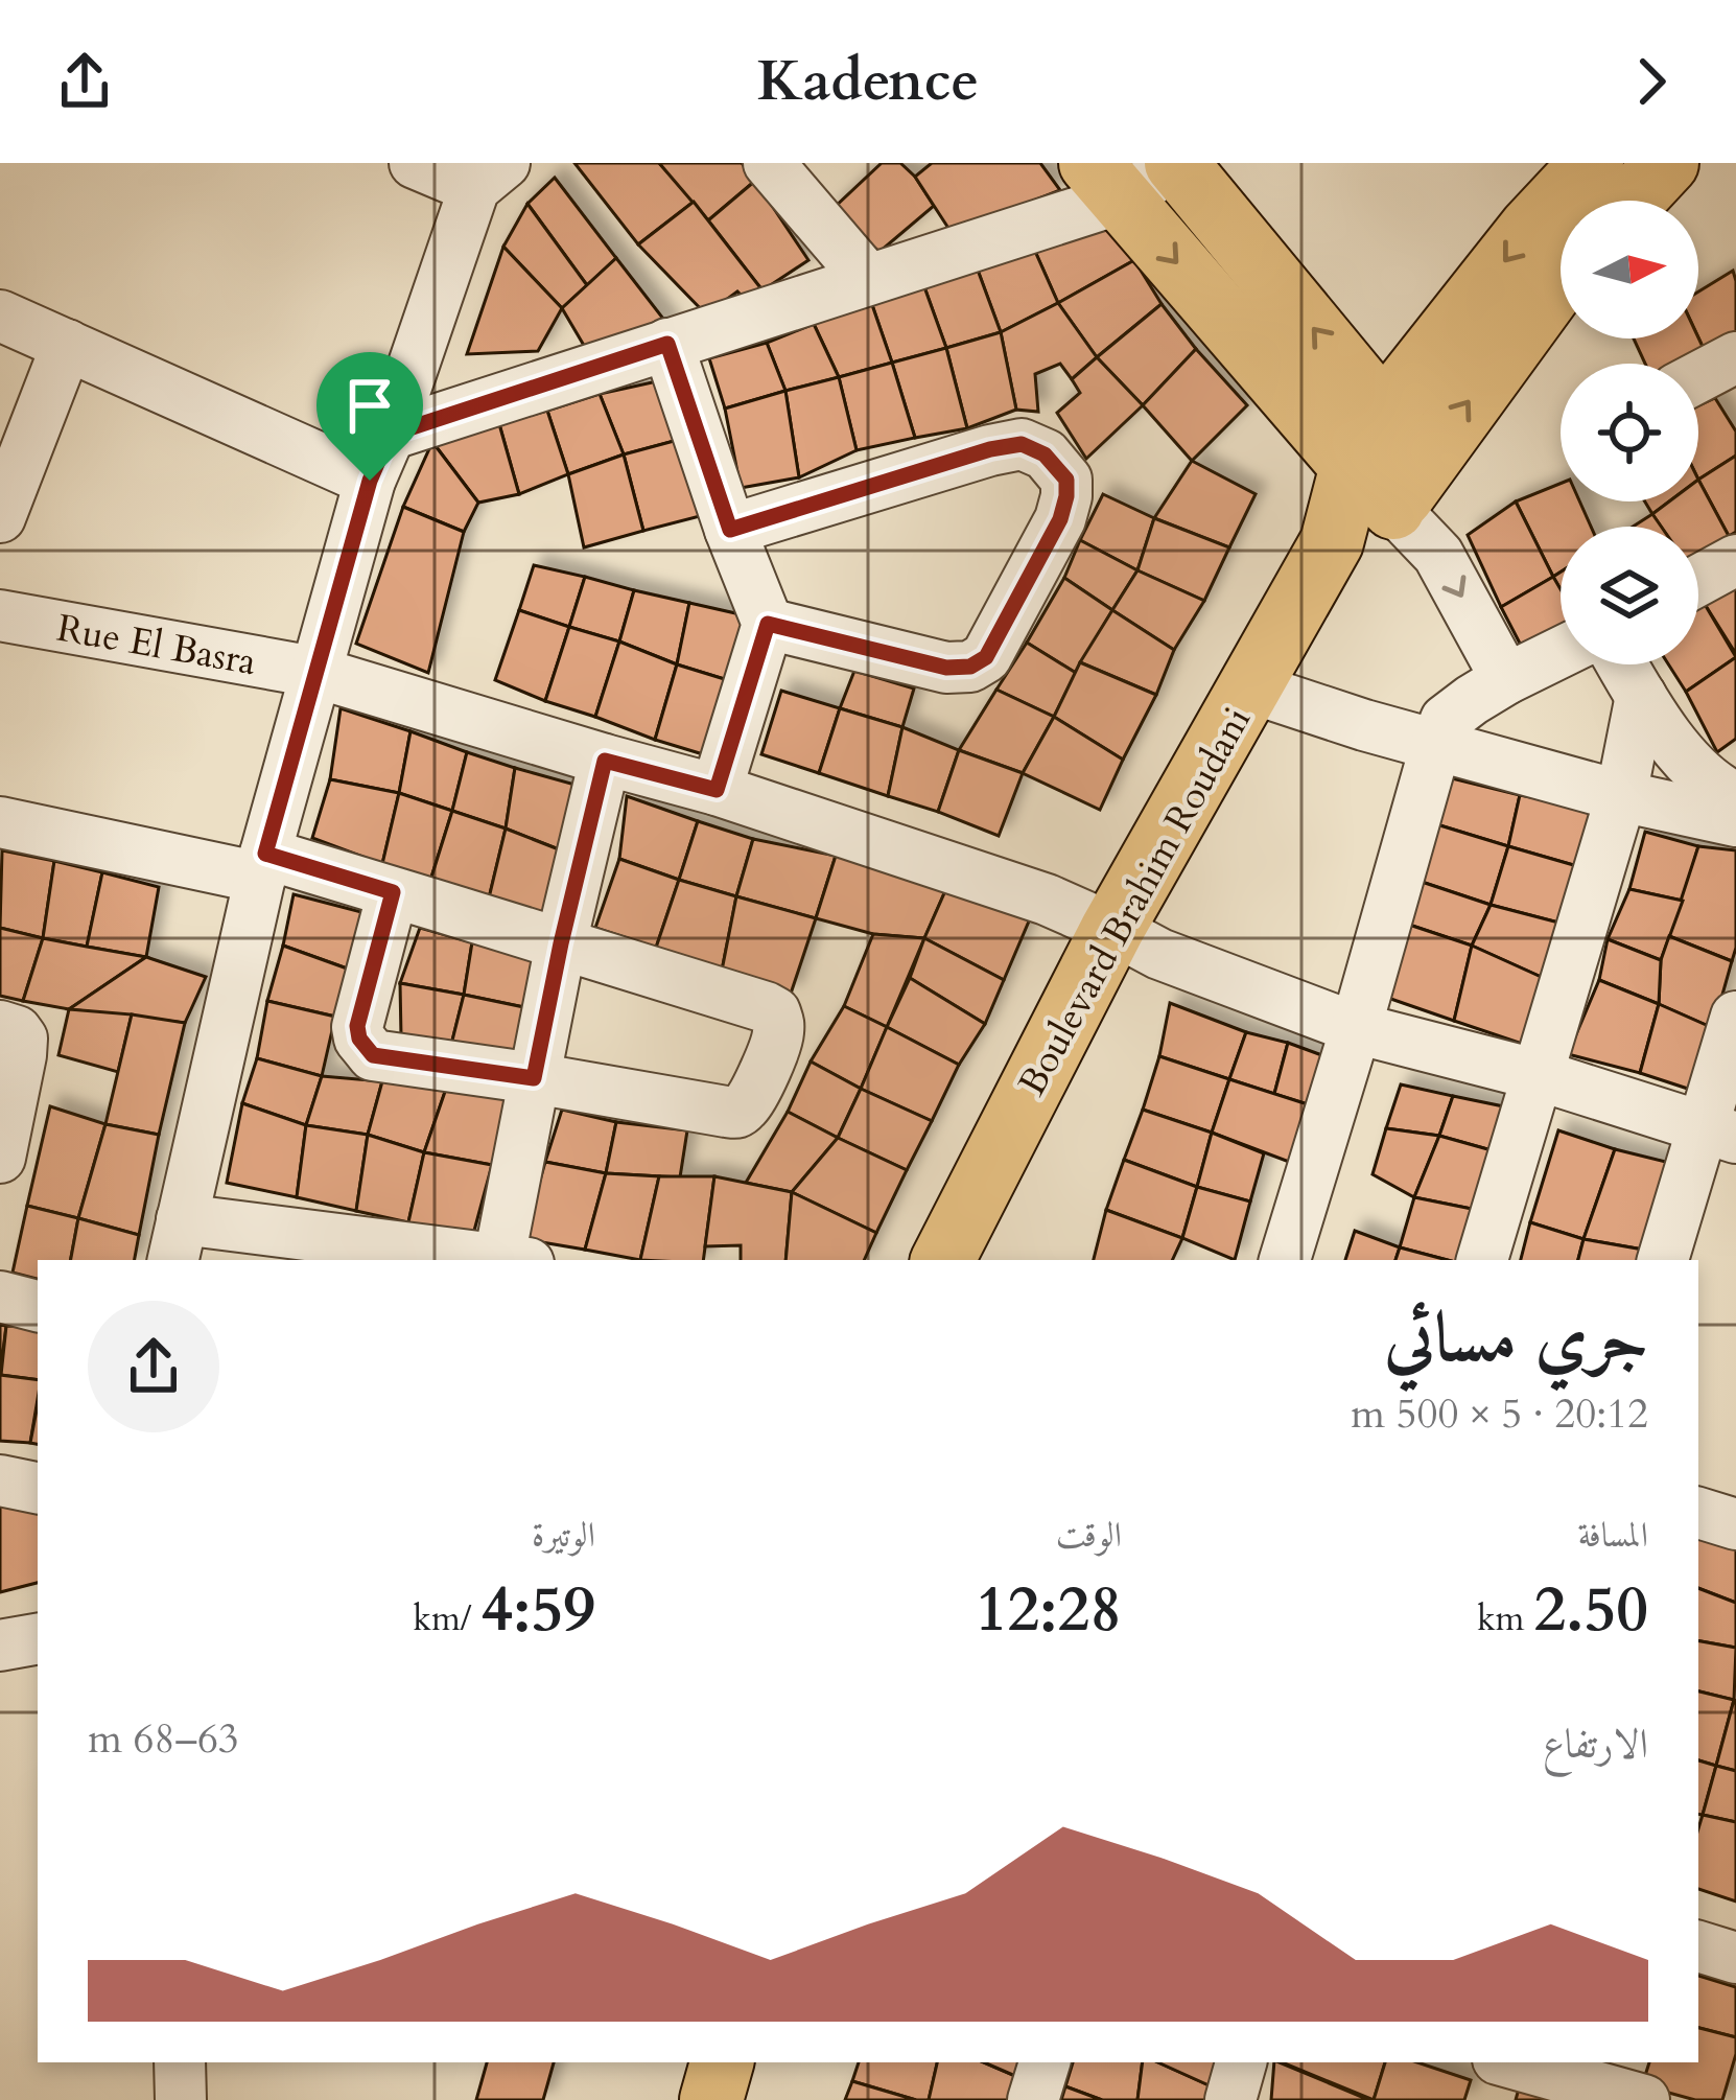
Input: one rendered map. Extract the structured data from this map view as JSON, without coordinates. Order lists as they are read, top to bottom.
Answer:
{
  "streets": {
    "main road": ["Boulevard Brahim Roudani"],
    "street": ["Rue El Basra"]
  },
  "crossings": [
    ["Rue El Basra", "Boulevard Brahim Roudani"]
  ],
  "north": "right",
  "page": {
    "header": "Kadence",
    "heading": ["جري مسائي", "20:12 · 5 × 500 m"],
    "stats": [
      ["المسافة", "2.50 km"],
      ["الوقت", "12:28"],
      ["الوتيرة", "4:59 /km"]
    ],
    "chart": ["الارتفاع", "63–68 m"]
  }
}
